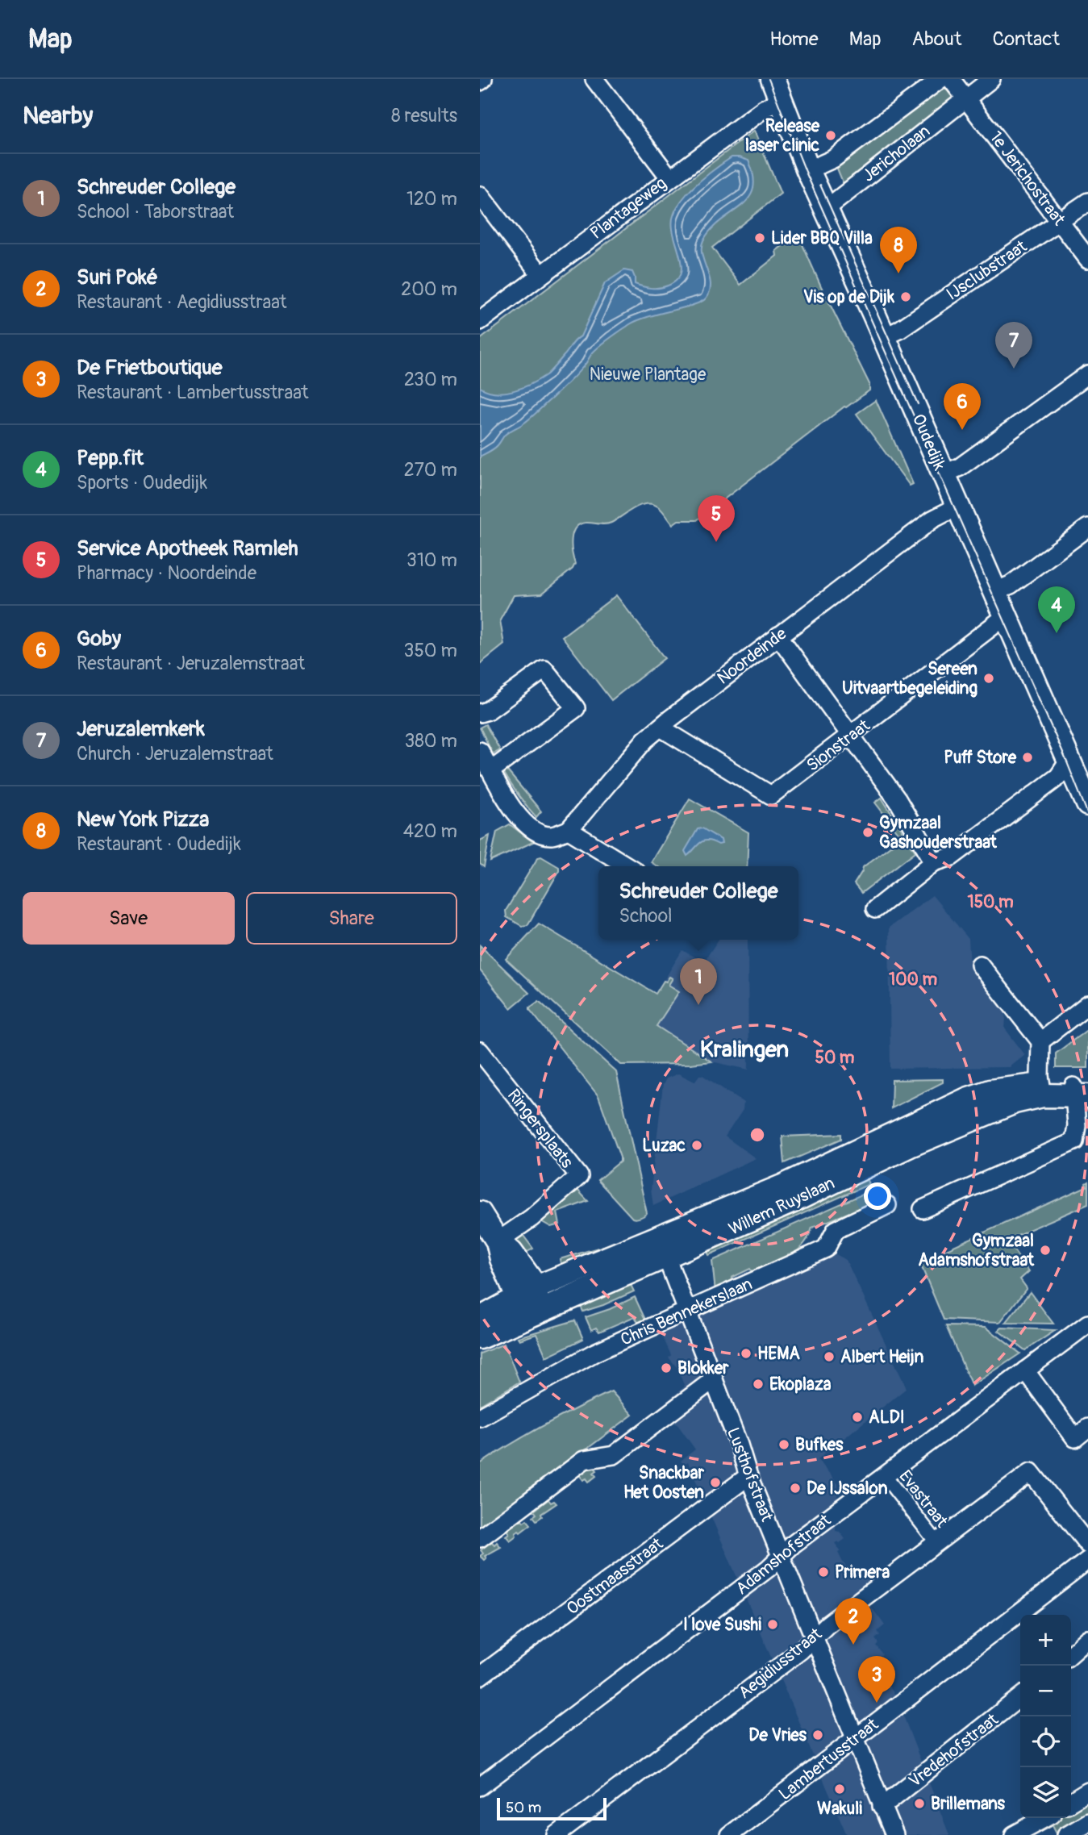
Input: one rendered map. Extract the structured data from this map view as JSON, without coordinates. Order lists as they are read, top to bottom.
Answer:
{
  "streets": {
    "street": [
      "Jericholaan",
      "1e Jerichostraat",
      "Plantageweg",
      "IJsclubstraat",
      "Oudedijk",
      "Noordeinde",
      "Sionstraat",
      "Ringersplaats",
      "Willem Ruyslaan",
      "Chris Bennekerslaan",
      "Lusthofstraat",
      "Evastraat",
      "Adamshofstraat",
      "Oostmaasstraat",
      "Aegidiusstraat",
      "Vredehofstraat",
      "Lambertusstraat"
    ]
  },
  "crossings": [
    ["Jericholaan", "1e Jerichostraat"],
    ["Jericholaan", "Oudedijk"],
    ["1e Jerichostraat", "IJsclubstraat"],
    ["Plantageweg", "Oudedijk"],
    ["IJsclubstraat", "Oudedijk"],
    ["Oudedijk", "Noordeinde"],
    ["Oudedijk", "Sionstraat"],
    ["Noordeinde", "Sionstraat"],
    ["Willem Ruyslaan", "Lusthofstraat"],
    ["Chris Bennekerslaan", "Lusthofstraat"],
    ["Lusthofstraat", "Adamshofstraat"],
    ["Lusthofstraat", "Oostmaasstraat"],
    ["Lusthofstraat", "Aegidiusstraat"],
    ["Lusthofstraat", "Vredehofstraat"],
    ["Lusthofstraat", "Lambertusstraat"],
    ["Evastraat", "Adamshofstraat"],
    ["Evastraat", "Aegidiusstraat"]
  ],
  "districts": ["Kralingen"],
  "parks": ["Nieuwe Plantage"],
  "places": [
    "Release laser clinic",
    "Lider BBQ Villa",
    "Vis op de Dijk",
    "Sereen Uitvaartbegeleiding",
    "Puff Store",
    "Gymzaal Gashouderstraat",
    "Luzac",
    "Gymzaal Adamshofstraat",
    "HEMA",
    "Albert Heijn",
    "Blokker",
    "Ekoplaza",
    "ALDI",
    "Bufkes",
    "Snackbar Het Oosten",
    "De IJssalon",
    "Primera",
    "I love Sushi",
    "De Vries",
    "Wakuli",
    "Brillemans"
  ],
  "scale_bar": "50 m",
  "page": {
    "header": "Map",
    "nav": [
      "Home",
      "Map",
      "About",
      "Contact"
    ],
    "heading": ["Nearby", "8 results"],
    "list": [
      {
        "mark": "1",
        "name": "Schreuder College",
        "note": "School · Taborstraat",
        "value": "120 m"
      },
      {
        "mark": "2",
        "name": "Suri Poké",
        "note": "Restaurant · Aegidiusstraat",
        "value": "200 m"
      },
      {
        "mark": "3",
        "name": "De Frietboutique",
        "note": "Restaurant · Lambertusstraat",
        "value": "230 m"
      },
      {
        "mark": "4",
        "name": "Pepp.fit",
        "note": "Sports · Oudedijk",
        "value": "270 m"
      },
      {
        "mark": "5",
        "name": "Service Apotheek Ramleh",
        "note": "Pharmacy · Noordeinde",
        "value": "310 m"
      },
      {
        "mark": "6",
        "name": "Goby",
        "note": "Restaurant · Jeruzalemstraat",
        "value": "350 m"
      },
      {
        "mark": "7",
        "name": "Jeruzalemkerk",
        "note": "Church · Jeruzalemstraat",
        "value": "380 m"
      },
      {
        "mark": "8",
        "name": "New York Pizza",
        "note": "Restaurant · Oudedijk",
        "value": "420 m"
      }
    ],
    "pins": [
      "8",
      "7",
      "6",
      "5",
      "4",
      "1",
      "2",
      "3"
    ],
    "popup": ["Schreuder College", "School"],
    "buttons": ["Save", "Share"],
    "map_buttons": ["+", "−"],
    "scale": "50 m"
  },
  "rings": ["150 m", "100 m", "50 m"]
}
